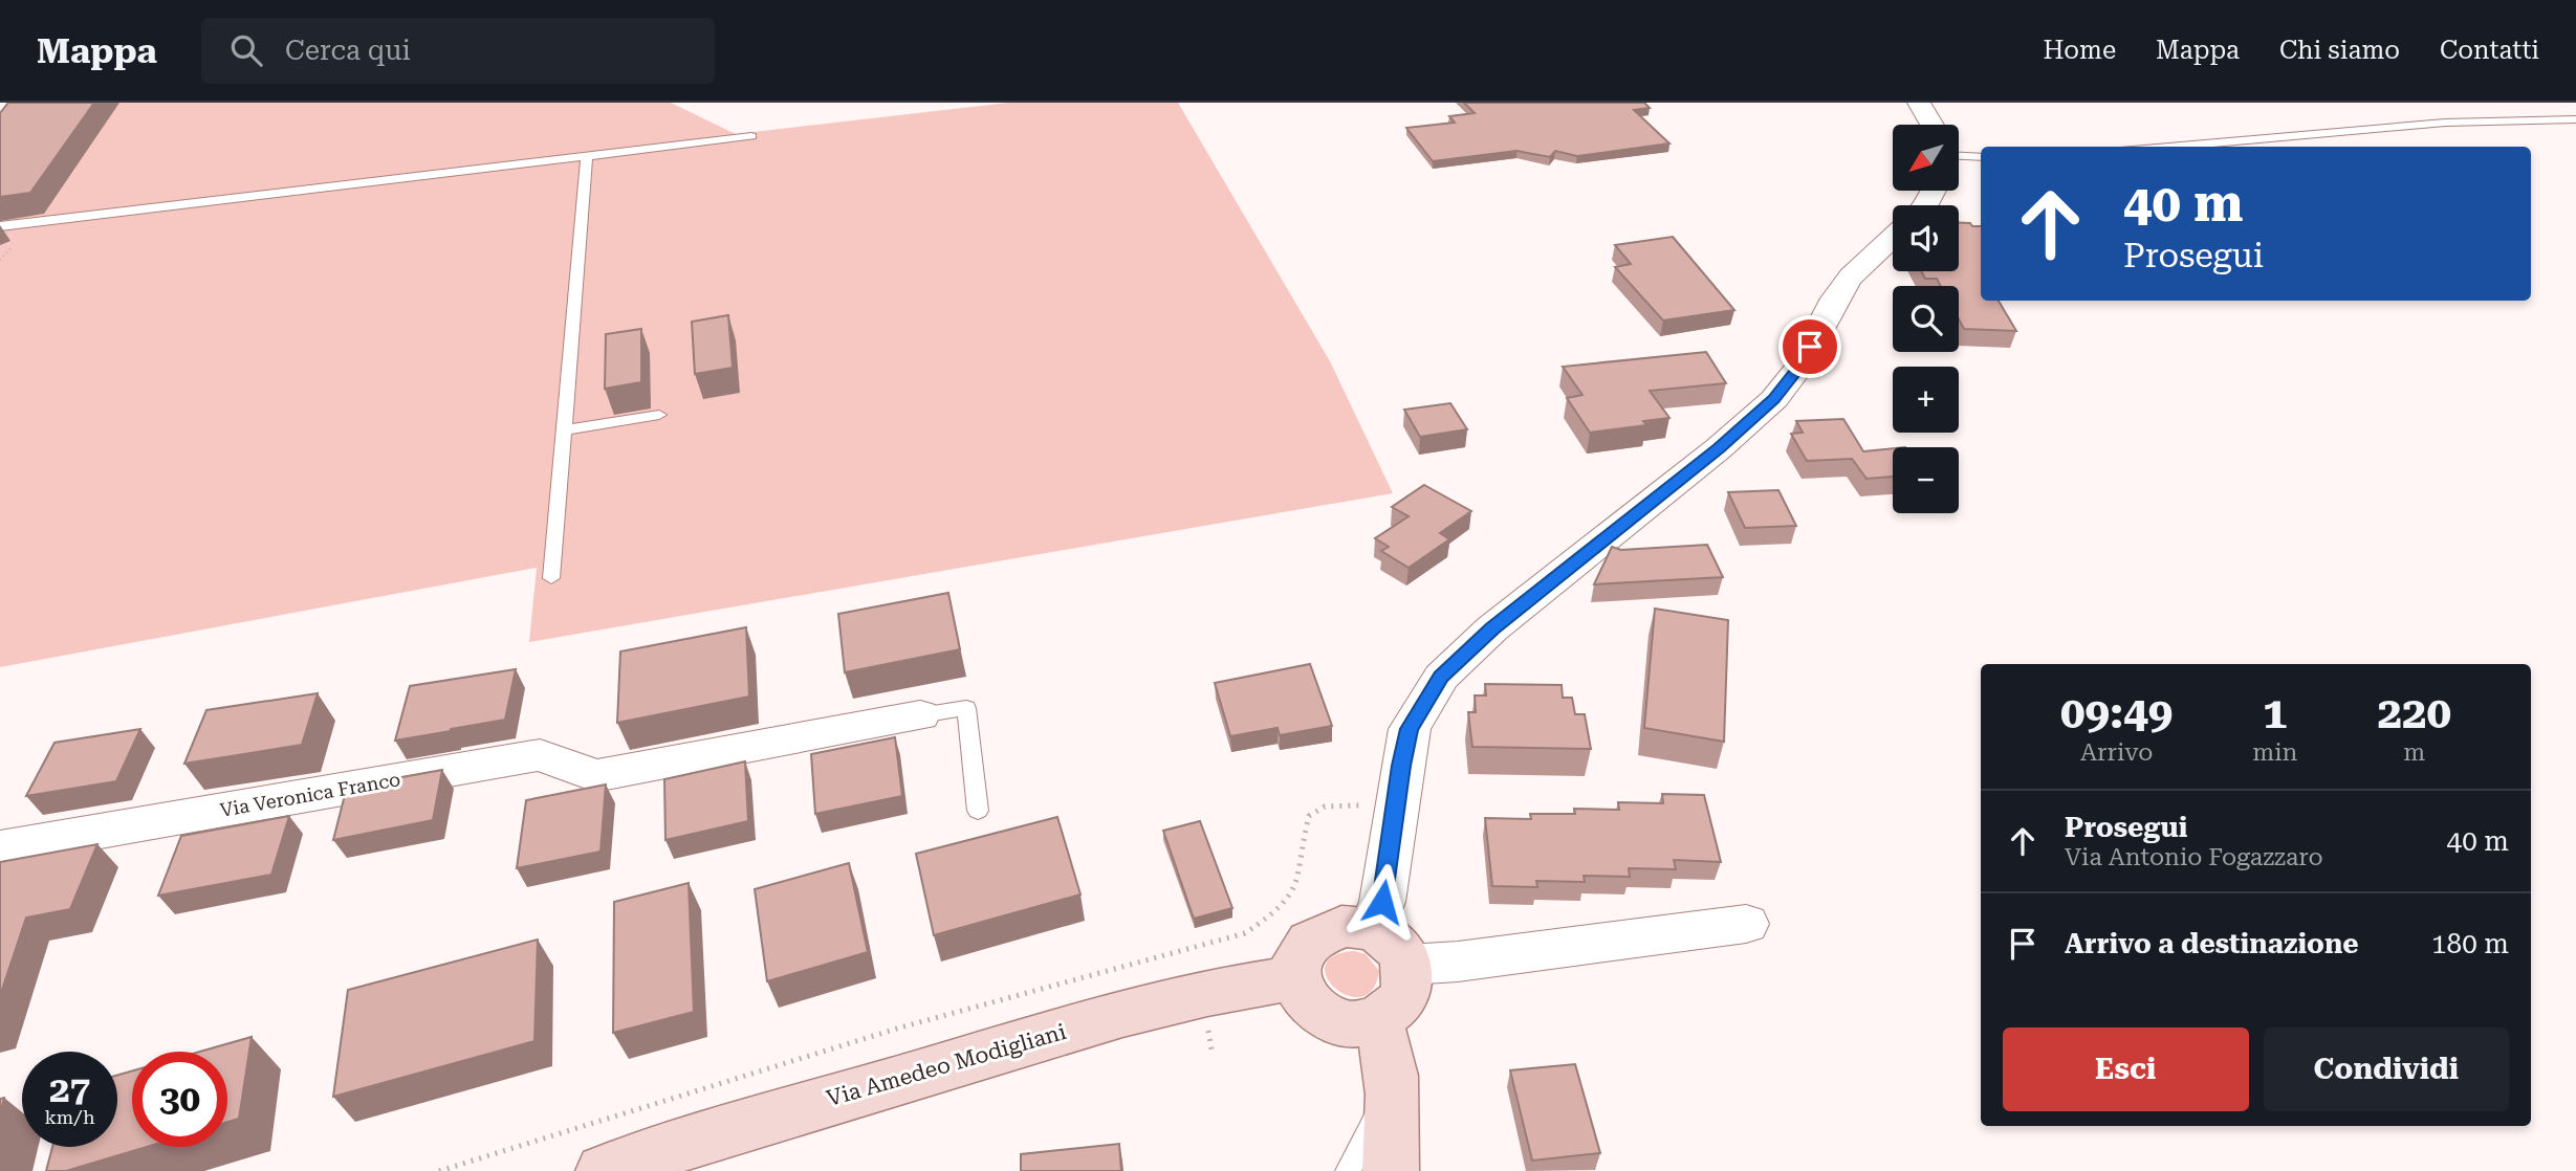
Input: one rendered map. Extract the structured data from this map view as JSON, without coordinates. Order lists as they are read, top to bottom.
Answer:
{
  "streets": {
    "street": ["Via Veronica Franco", "Via Amedeo Modigliani"]
  },
  "north": "bottom left",
  "page": {
    "header": "Mappa",
    "search": "Cerca qui",
    "nav": [
      "Home",
      "Mappa",
      "Chi siamo",
      "Contatti"
    ],
    "map_buttons": ["+", "−"],
    "turn": ["40 m", "Prosegui"],
    "eta": [
      "09:49",
      "Arrivo",
      "1",
      "min",
      "220",
      "m"
    ],
    "list": [
      {
        "name": "Prosegui",
        "note": "Via Antonio Fogazzaro",
        "value": "40 m"
      },
      {
        "name": "Arrivo a destinazione",
        "value": "180 m"
      }
    ],
    "buttons": ["Esci", "Condividi"],
    "speed": "27 km/h",
    "limit": "30"
  }
}
